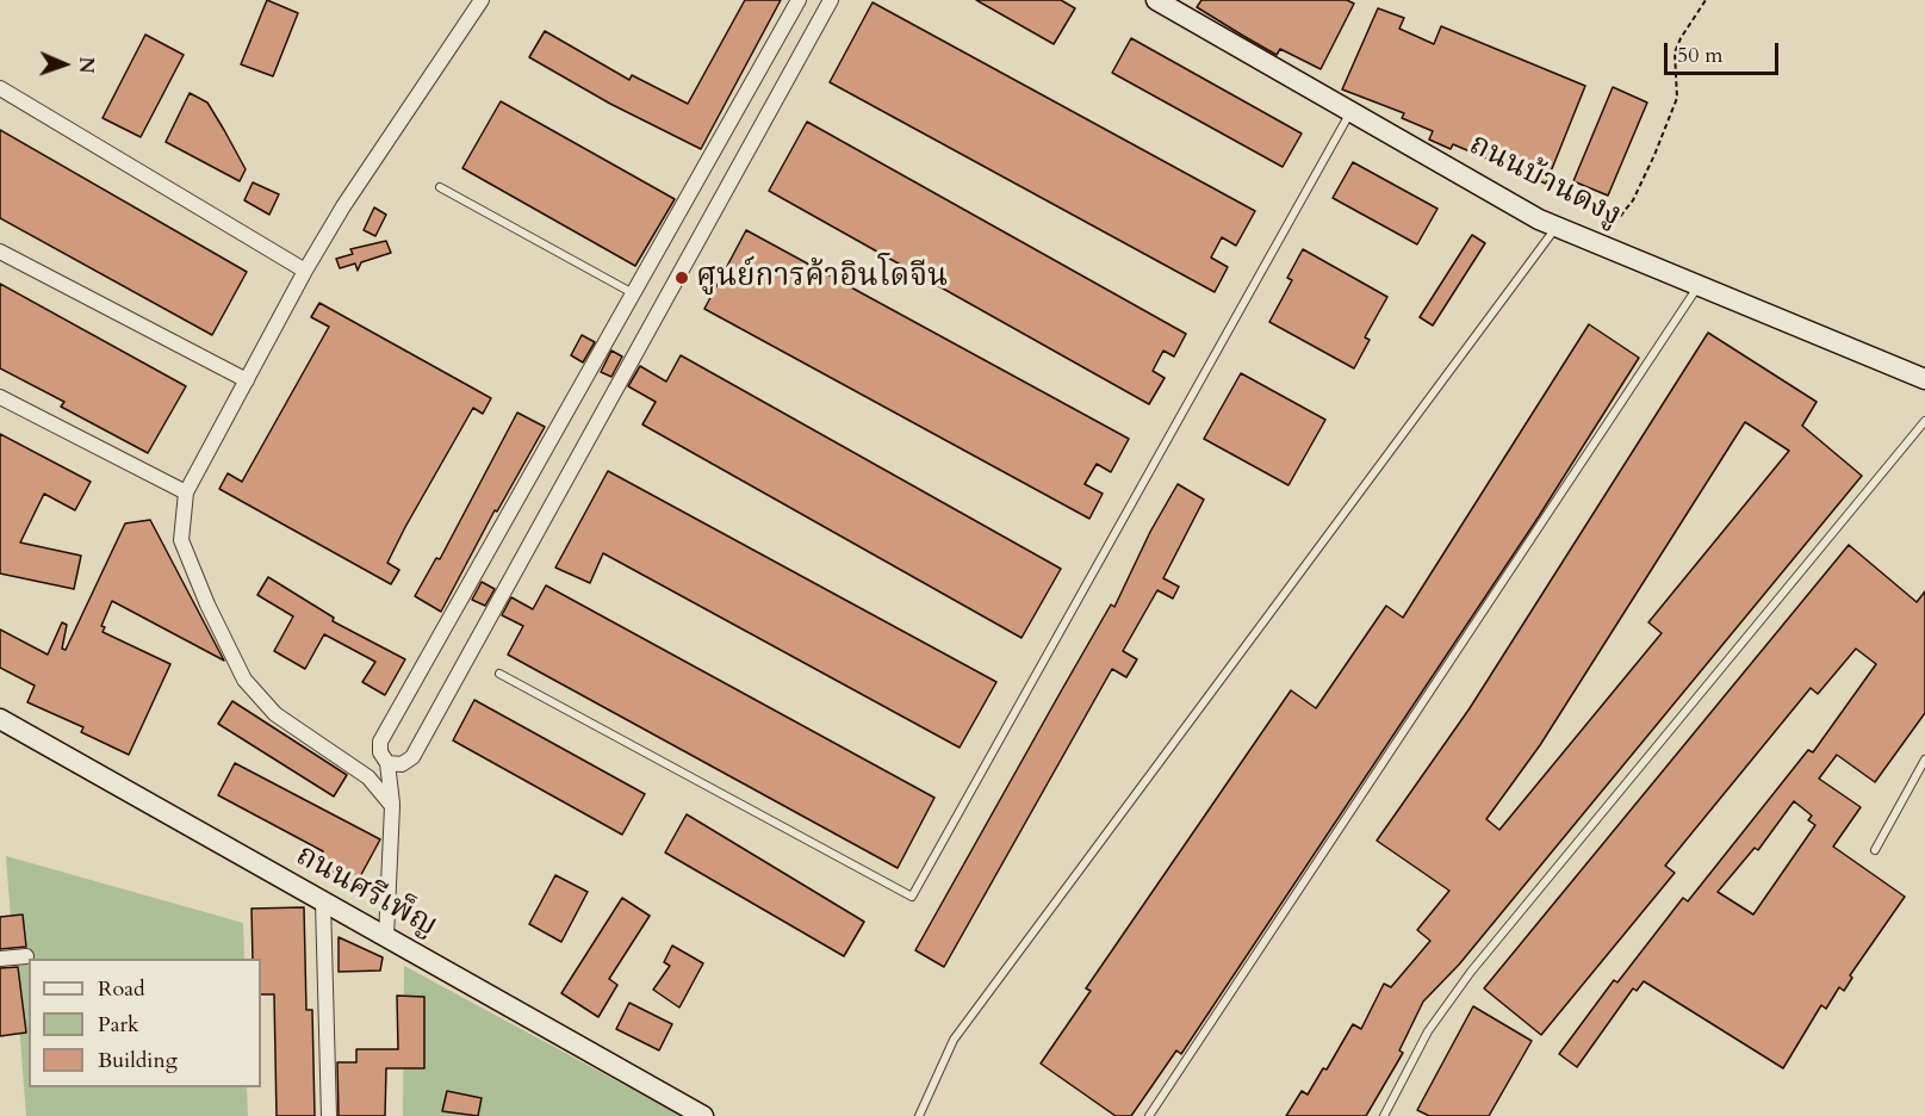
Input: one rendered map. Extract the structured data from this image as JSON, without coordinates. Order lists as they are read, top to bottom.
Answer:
{
  "streets": {
    "street": ["ถนนบ้านดงงู", "ถนนศรีเพ็ญ"]
  },
  "places": ["ศูนย์การค้าอินโดจีน"],
  "legend": ["Road", "Park", "Building"],
  "scale_bar": "50 m",
  "north": "right"
}
